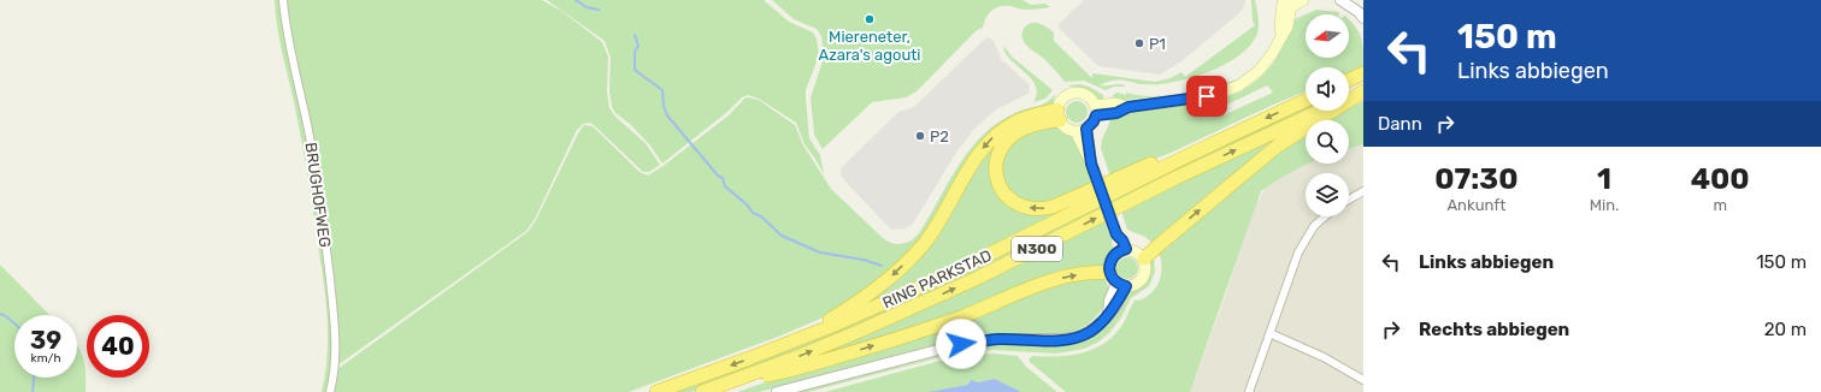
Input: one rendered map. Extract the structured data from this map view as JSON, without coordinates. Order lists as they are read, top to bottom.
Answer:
{
  "streets": {
    "highway": ["N300", "RING PARKSTAD"],
    "street": ["BRUGHOFWEG"]
  },
  "crossings": [
    ["N300", "RING PARKSTAD"]
  ],
  "places": ["Miereneter, Azara's agouti", "P1", "P2"],
  "north": "left",
  "page": {
    "turn": ["150 m", "Links abbiegen"],
    "then": "Dann",
    "eta": [
      "07:30",
      "Ankunft",
      "1",
      "Min.",
      "400",
      "m"
    ],
    "list": [
      {
        "name": "Links abbiegen",
        "value": "150 m"
      },
      {
        "name": "Rechts abbiegen",
        "value": "20 m"
      }
    ],
    "speed": "39 km/h",
    "limit": "40"
  }
}
